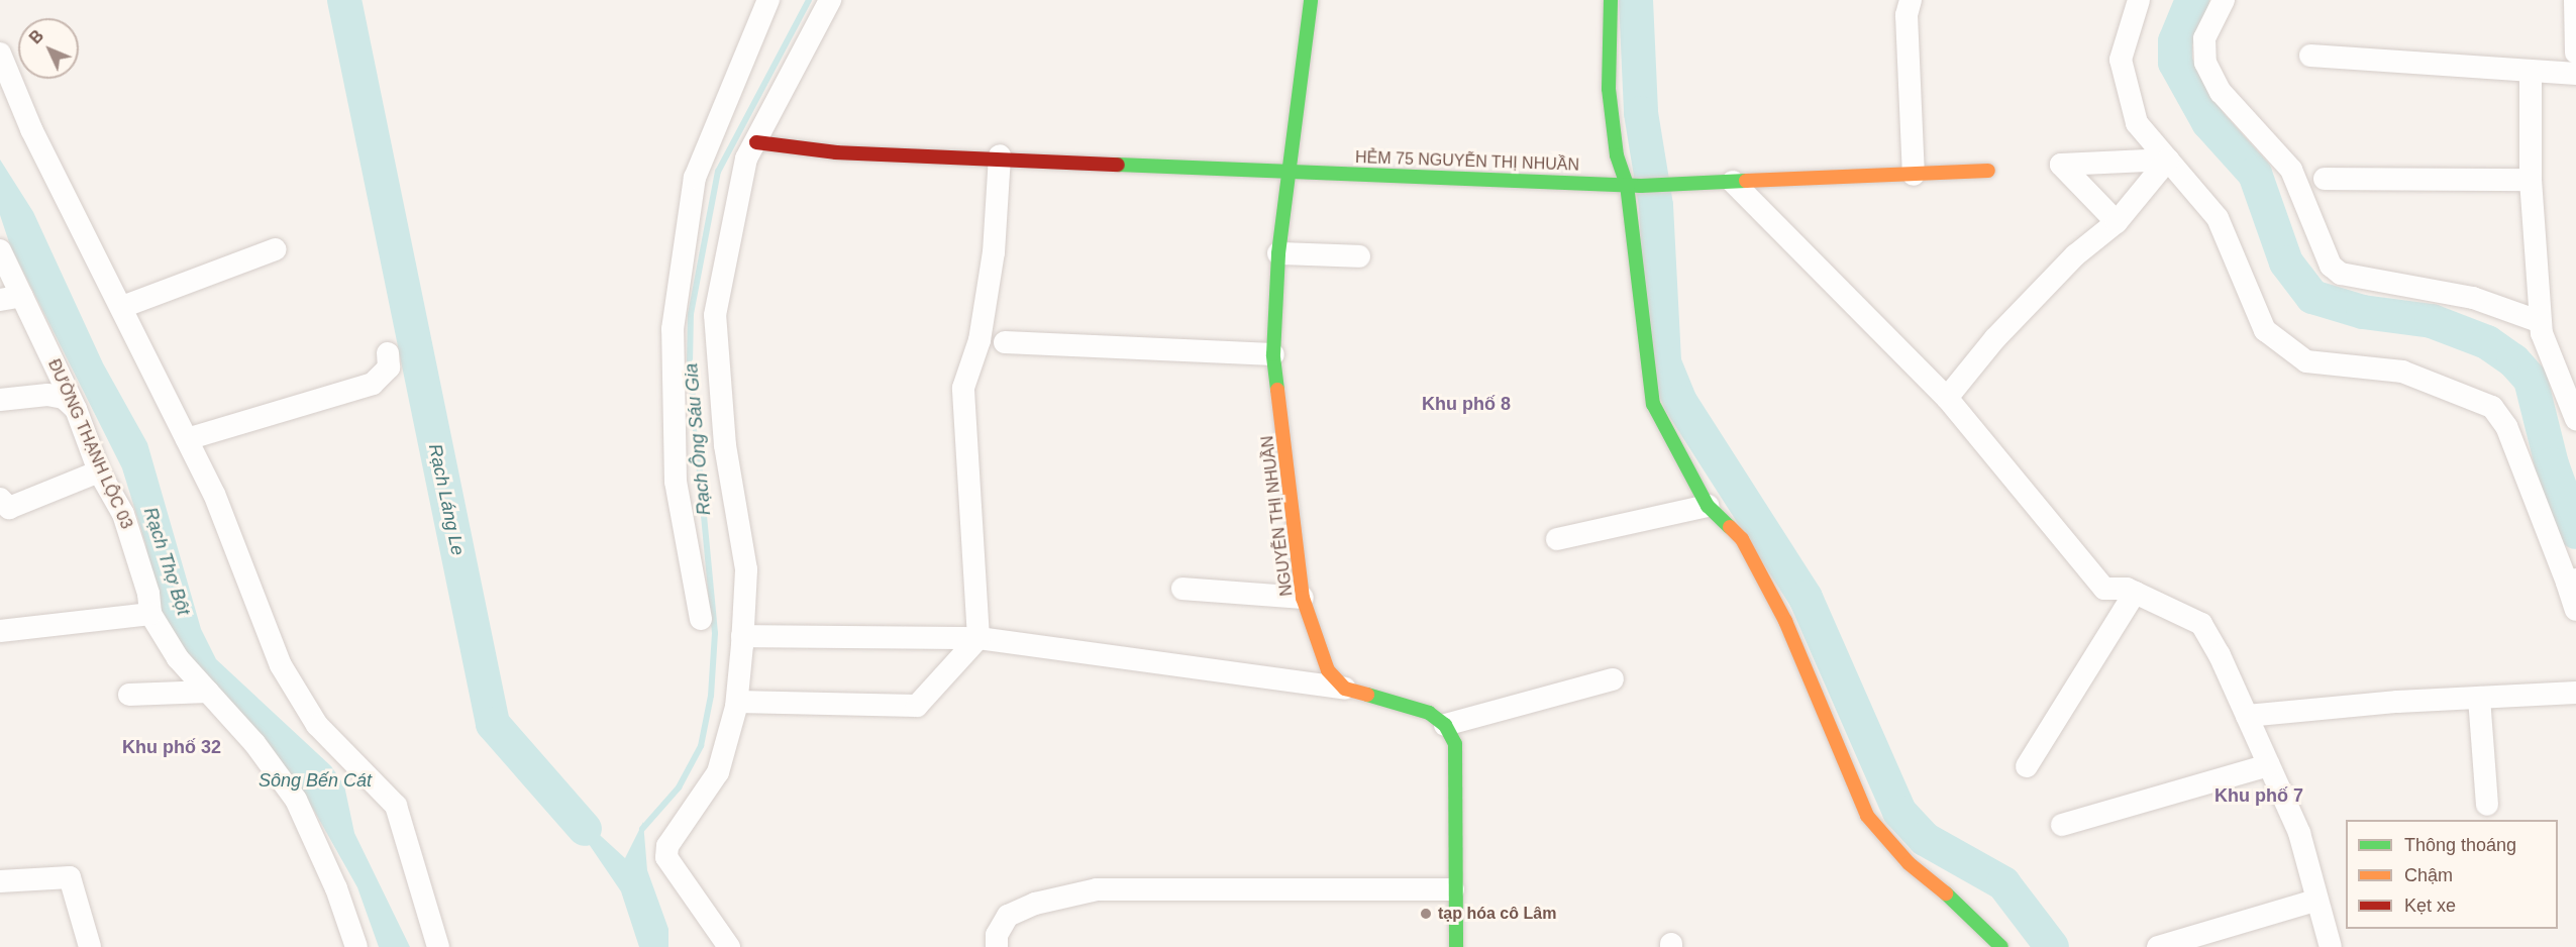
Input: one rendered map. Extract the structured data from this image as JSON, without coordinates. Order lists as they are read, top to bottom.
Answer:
{
  "streets": {
    "street": ["HẺM 75 NGUYỄN THỊ NHUẦN", "ĐƯỜNG THẠNH LỘC 03", "NGUYỄN THỊ NHUẦN"]
  },
  "crossings": [
    ["HẺM 75 NGUYỄN THỊ NHUẦN", "NGUYỄN THỊ NHUẦN"]
  ],
  "districts": ["Khu phố 8", "Khu phố 32", "Khu phố 7"],
  "water": [
    "Rạch Ông Sáu Gia",
    "Rạch Láng Le",
    "Rạch Thợ Bột",
    "Sông Bến Cát"
  ],
  "places": ["tạp hóa cô Lâm"],
  "legend": ["Thông thoáng", "Chậm", "Kẹt xe"],
  "north": "top left"
}
